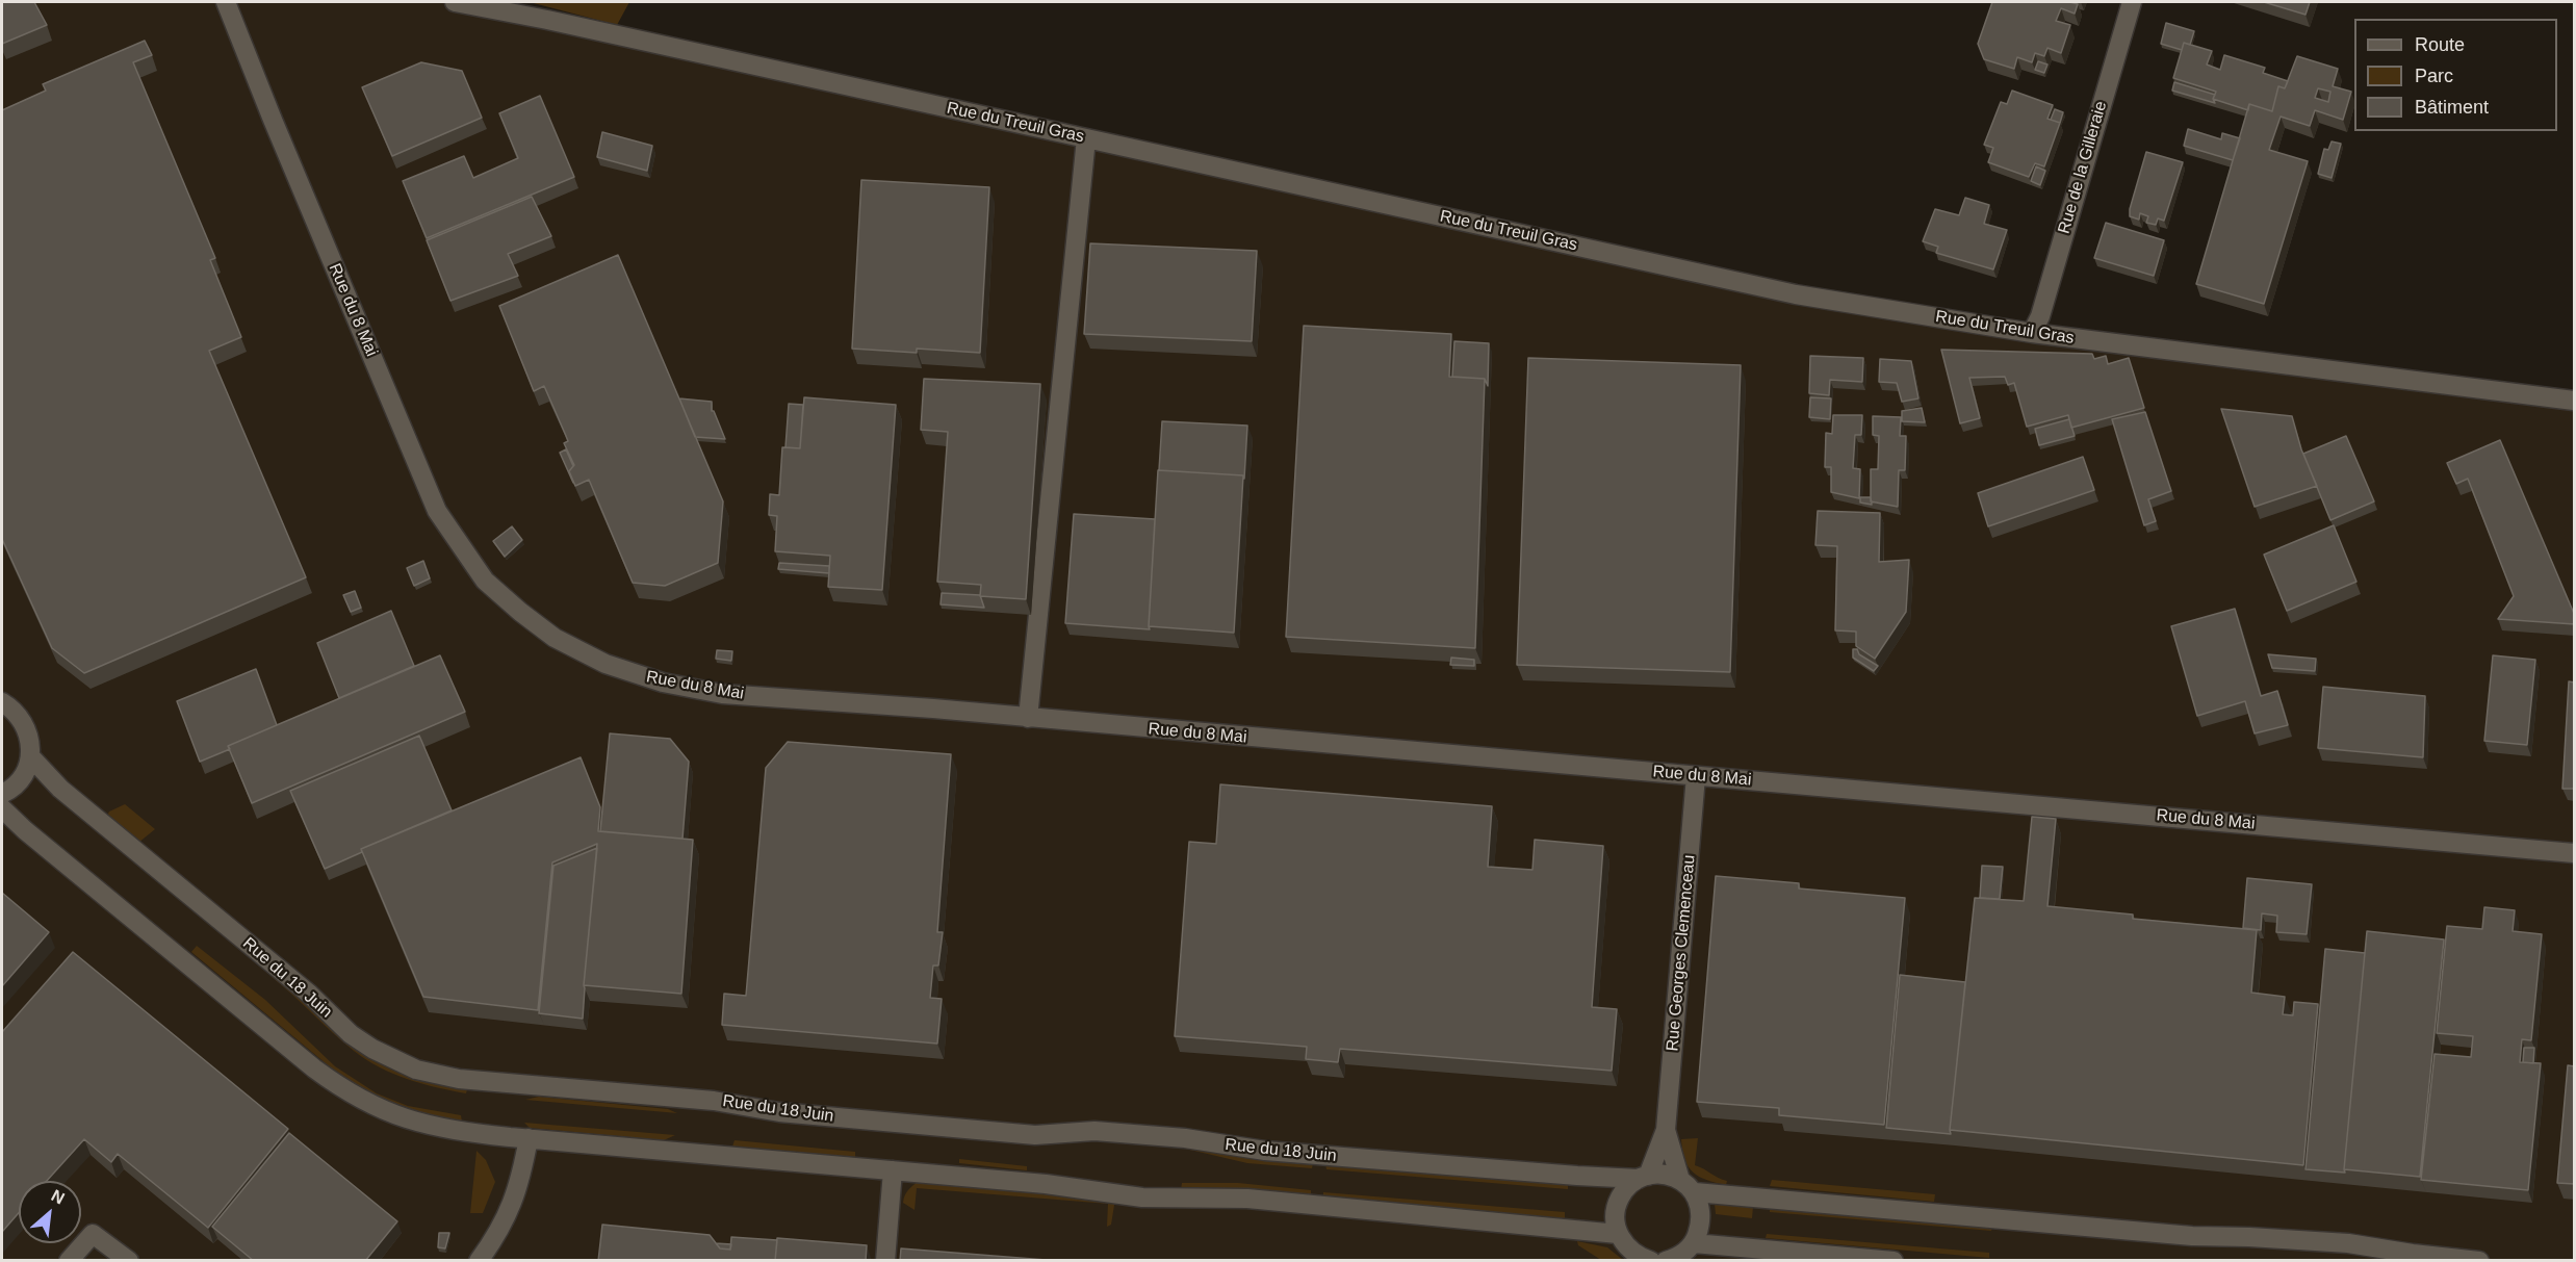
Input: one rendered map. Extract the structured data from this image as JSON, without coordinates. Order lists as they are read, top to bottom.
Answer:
{
  "streets": {
    "street": [
      "Rue du Treuil Gras",
      "Rue de la Gilleraie",
      "Rue du 8 Mai",
      "Rue Georges Clemenceau",
      "Rue du 18 Juin"
    ]
  },
  "crossings": [
    ["Rue du Treuil Gras", "Rue de la Gilleraie"],
    ["Rue du 8 Mai", "Rue Georges Clemenceau"]
  ],
  "legend": ["Route", "Parc", "Bâtiment"],
  "north": "top right"
}
